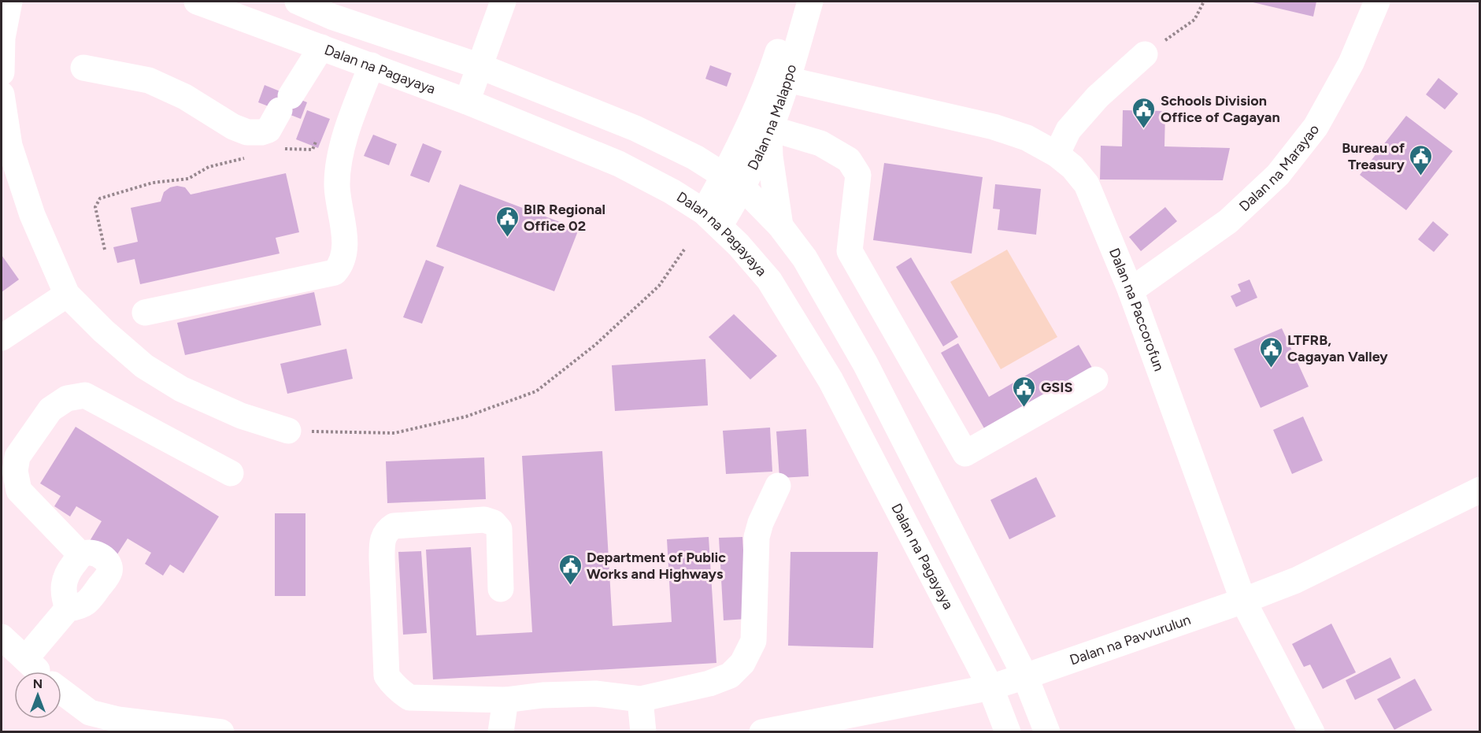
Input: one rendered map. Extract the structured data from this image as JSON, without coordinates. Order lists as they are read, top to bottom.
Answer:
{
  "streets": {
    "street": [
      "Dalan na Pagayaya",
      "Dalan na Malappo",
      "Dalan na Marayao",
      "Dalan na Paccorofun",
      "Dalan na Pavvurulun"
    ]
  },
  "crossings": [
    ["Dalan na Pagayaya", "Dalan na Malappo"],
    ["Dalan na Pagayaya", "Dalan na Pavvurulun"],
    ["Dalan na Malappo", "Dalan na Paccorofun"],
    ["Dalan na Marayao", "Dalan na Paccorofun"],
    ["Dalan na Paccorofun", "Dalan na Pavvurulun"]
  ],
  "places": {
    "public building": [
      "Schools Division Office of Cagayan",
      "Bureau of Treasury",
      "BIR Regional Office 02",
      "LTFRB, Cagayan Valley",
      "GSIS",
      "Department of Public Works and Highways"
    ]
  },
  "north": "top"
}
